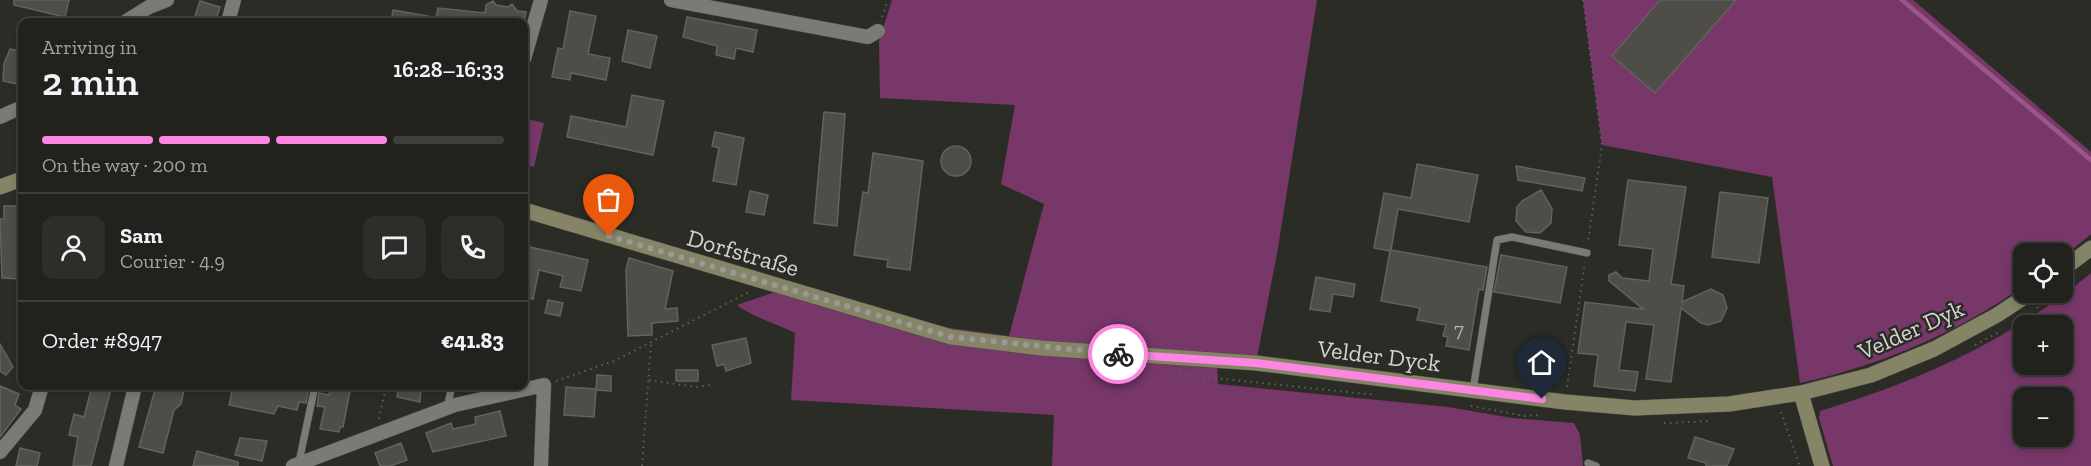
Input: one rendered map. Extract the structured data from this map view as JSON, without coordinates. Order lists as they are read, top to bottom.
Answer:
{
  "streets": {
    "main road": ["Dorfstraße", "Velder Dyk", "Velder Dyck"]
  },
  "crossings": [
    ["Dorfstraße", "Velder Dyck"],
    ["Velder Dyk", "Velder Dyck"]
  ],
  "house_numbers": ["7"],
  "page": {
    "heading": ["2 min", "Arriving in", "16:28–16:33"],
    "panel": [
      "Sam",
      "Courier · 4.9",
      "Order #8947",
      "€41.83"
    ],
    "bar": "On the way · 200 m",
    "map_buttons": ["+", "−"]
  }
}
